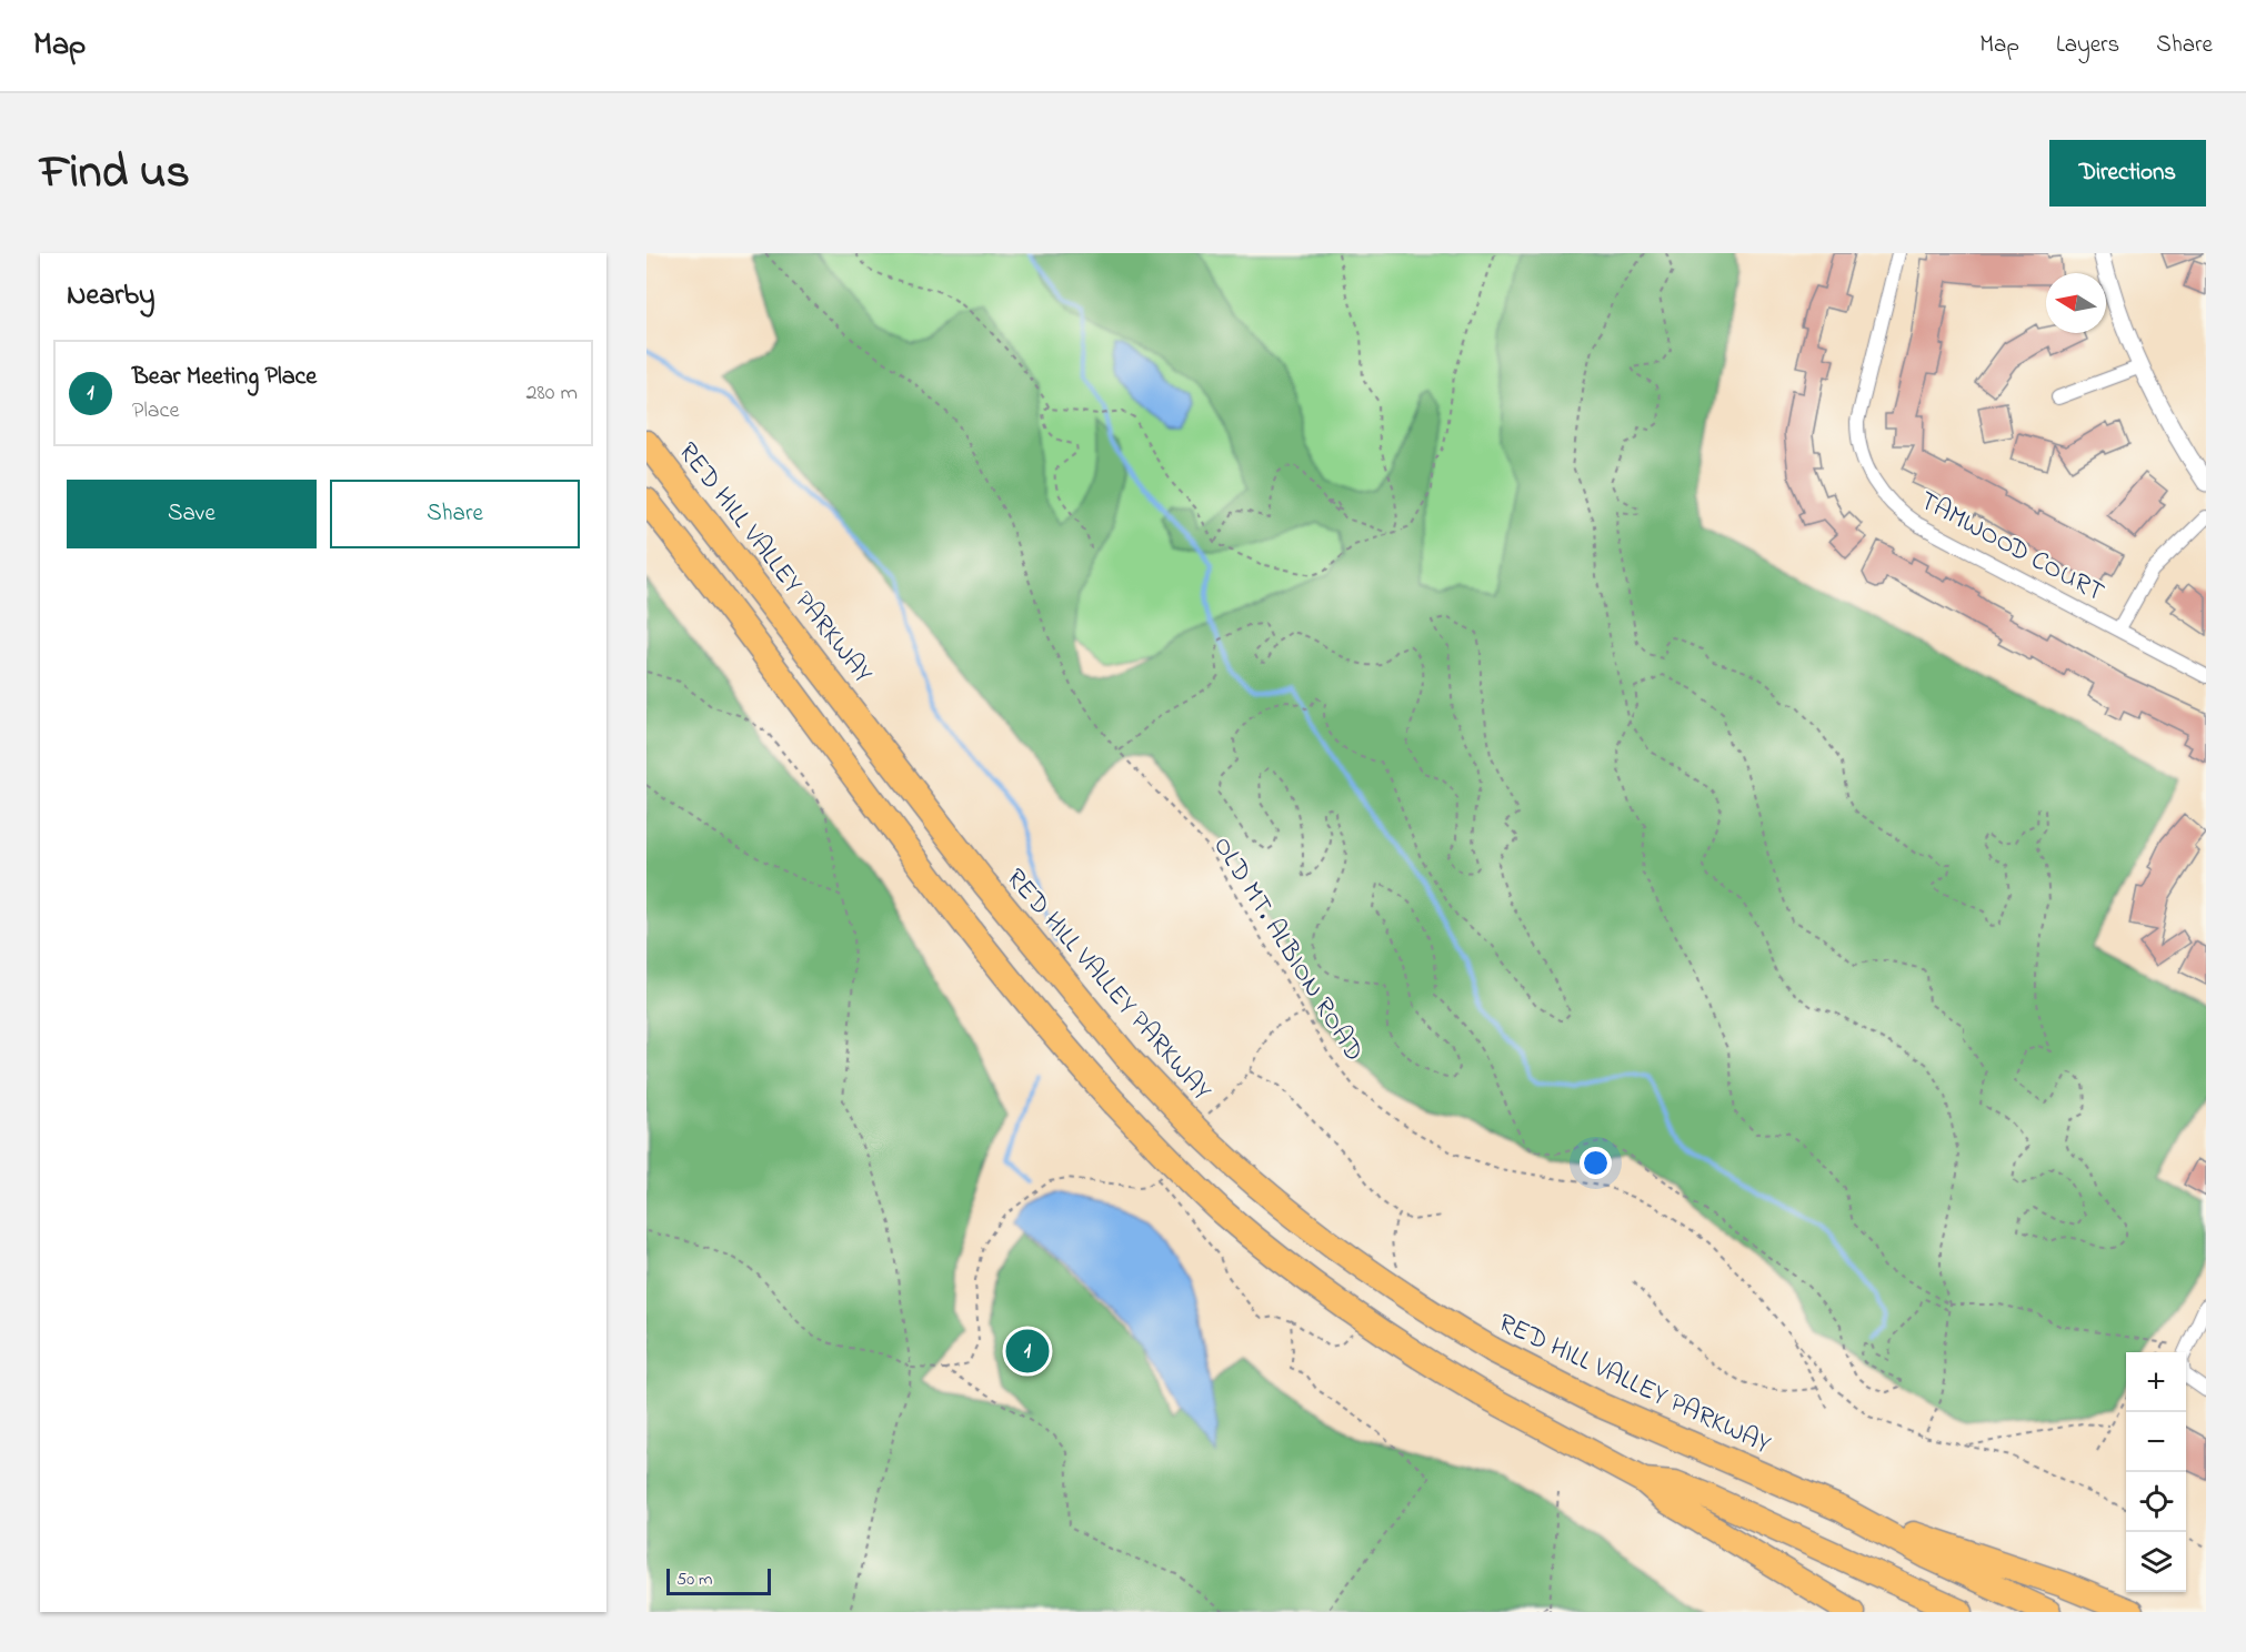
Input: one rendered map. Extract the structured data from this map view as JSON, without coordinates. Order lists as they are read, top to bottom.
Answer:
{
  "streets": {
    "highway": ["RED HILL VALLEY PARKWAY"],
    "street": ["TAMWOOD COURT"],
    "path": ["OLD MT. ALBION ROAD"]
  },
  "scale_bar": "50 m",
  "north": "left",
  "page": {
    "header": "Map",
    "nav": ["Map", "Layers", "Share"],
    "title": "Find us",
    "buttons": [
      "Directions",
      ["Save", "Share"]
    ],
    "heading": "Nearby",
    "list": [
      {
        "mark": "1",
        "name": "Bear Meeting Place",
        "note": "Place",
        "value": "280 m"
      }
    ],
    "pins": "1",
    "map_buttons": ["+", "−"],
    "scale": "50 m"
  }
}
